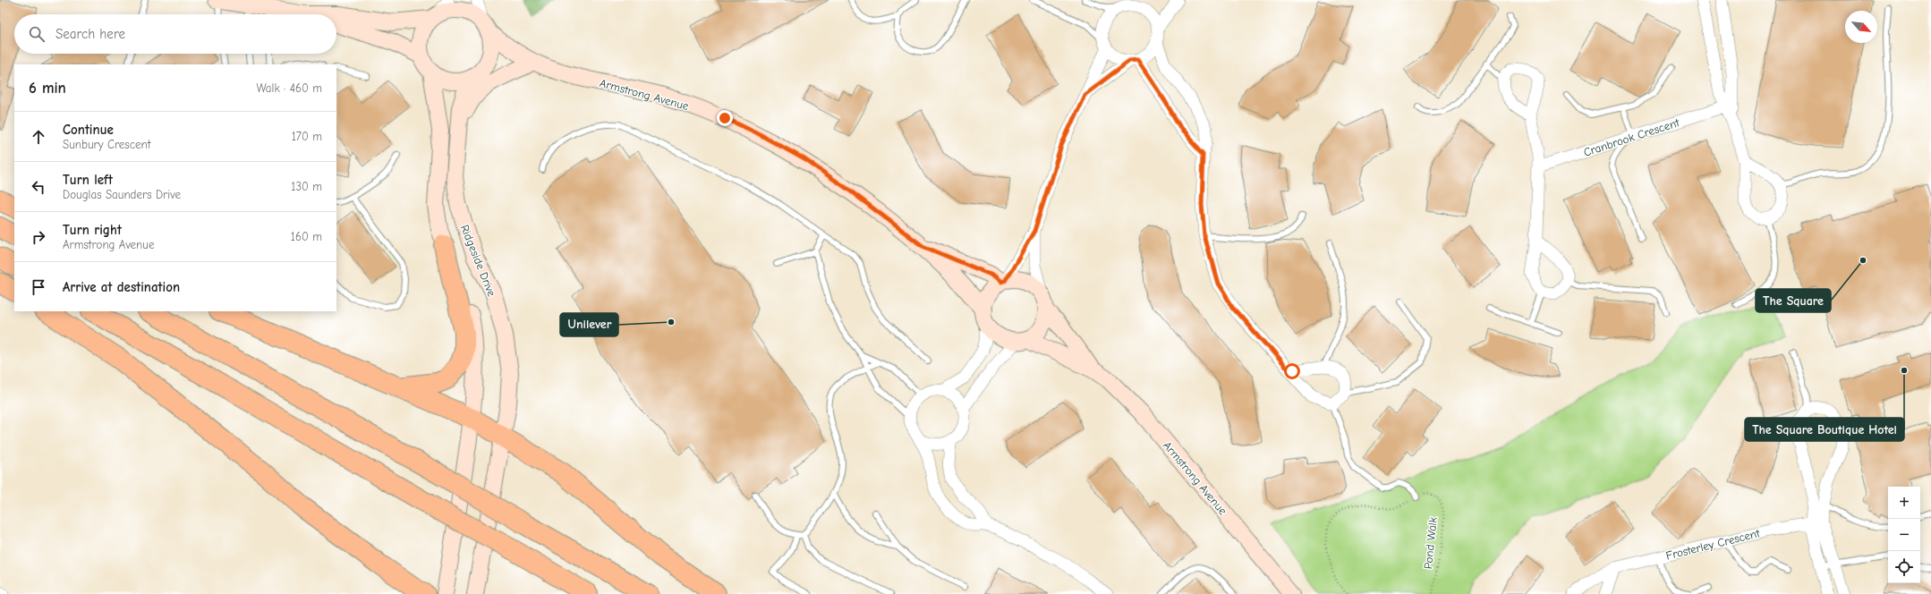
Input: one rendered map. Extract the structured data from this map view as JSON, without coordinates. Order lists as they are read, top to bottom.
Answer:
{
  "streets": {
    "street": [
      "Armstrong Avenue",
      "Cranbrook Crescent",
      "Ridgeside Drive",
      "Frosterley Crescent"
    ],
    "path": ["Pond Walk"]
  },
  "crossings": [
    ["Armstrong Avenue", "Ridgeside Drive"]
  ],
  "places": ["The Square", "Unilever", "The Square Boutique Hotel"],
  "north": "bottom right",
  "page": {
    "search": "Search here",
    "heading": ["6 min", "Walk · 460 m"],
    "list": [
      ["Continue", "Sunbury Crescent", "170 m"],
      ["Turn left", "Douglas Saunders Drive", "130 m"],
      ["Turn right", "Armstrong Avenue", "160 m"],
      "Arrive at destination"
    ],
    "map_buttons": ["+", "−"]
  }
}
